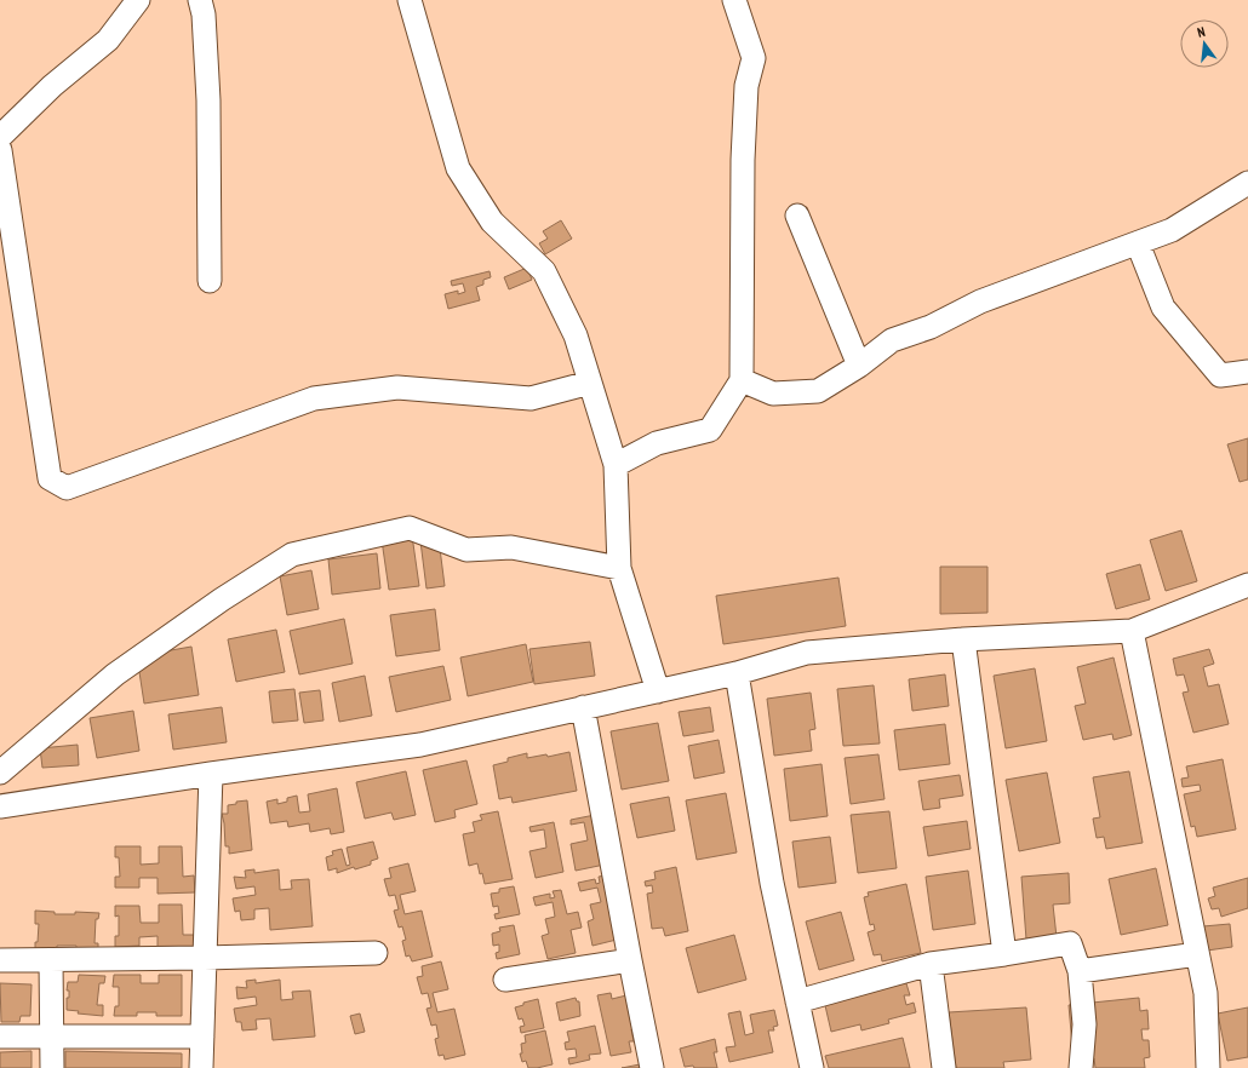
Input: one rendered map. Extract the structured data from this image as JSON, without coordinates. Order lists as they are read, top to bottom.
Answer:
{
  "north": "top"
}
